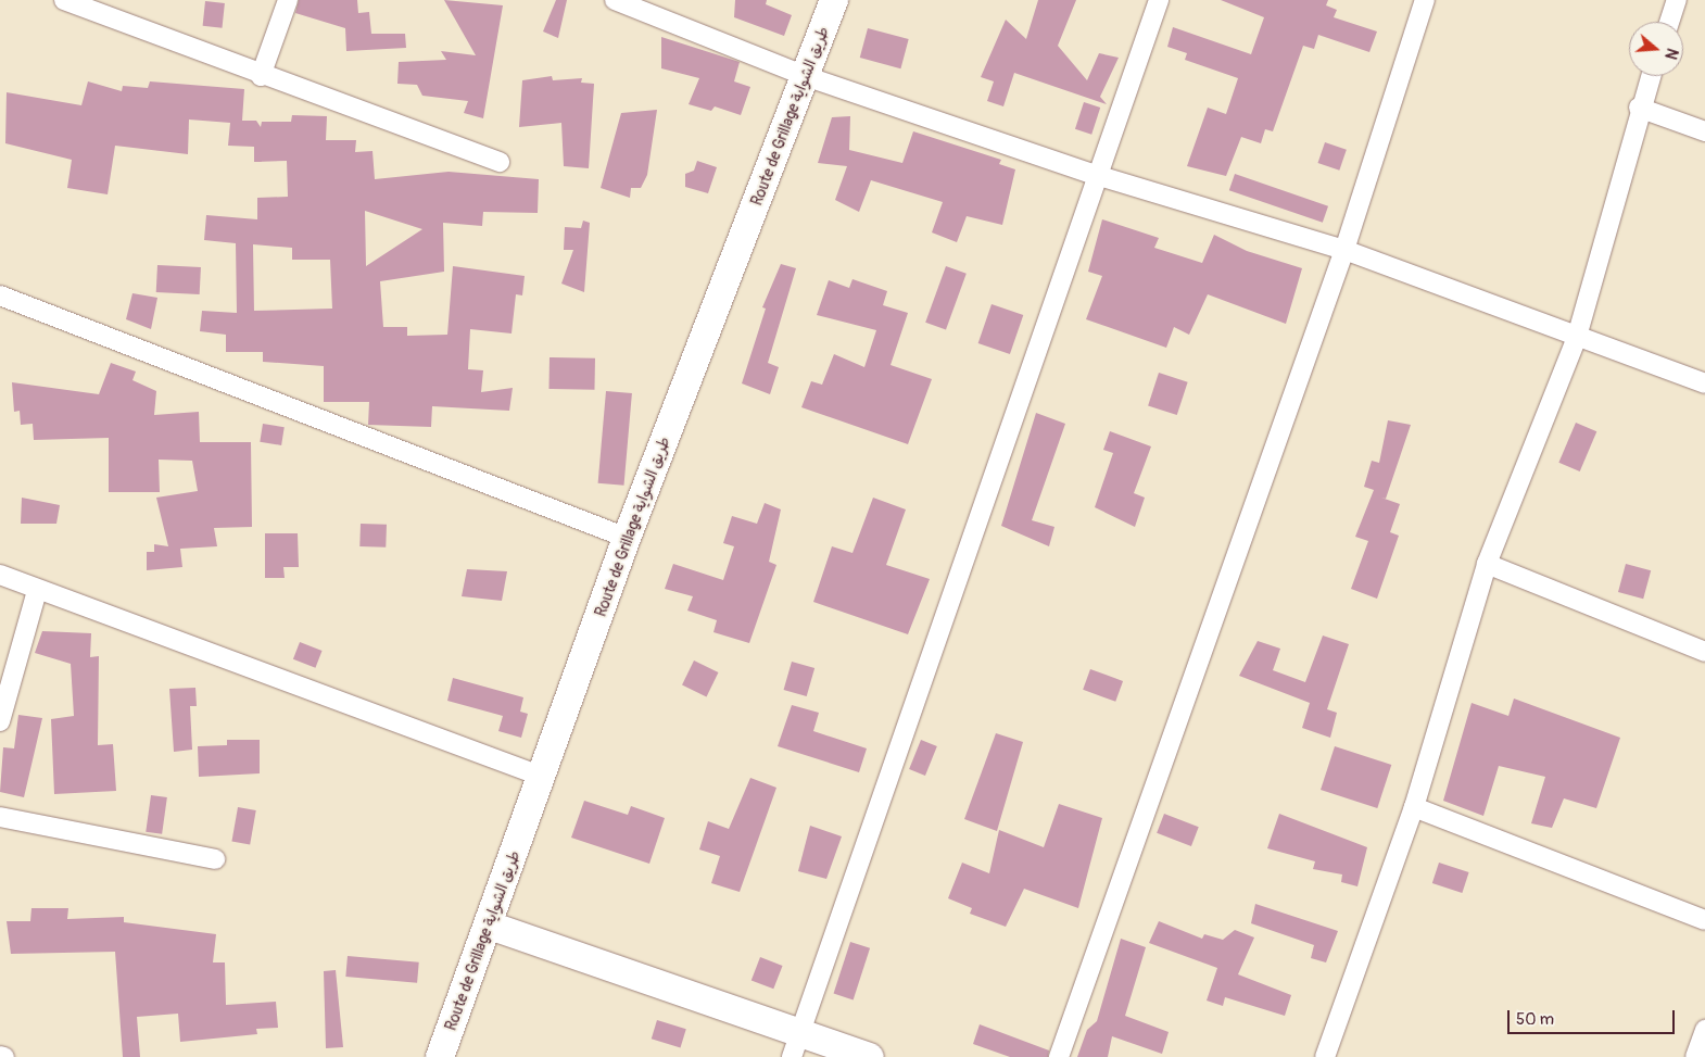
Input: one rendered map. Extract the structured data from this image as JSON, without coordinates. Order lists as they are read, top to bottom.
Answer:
{
  "streets": {
    "street": ["Route de Grillage طريق الشواية"]
  },
  "scale_bar": "50 m",
  "north": "right"
}
